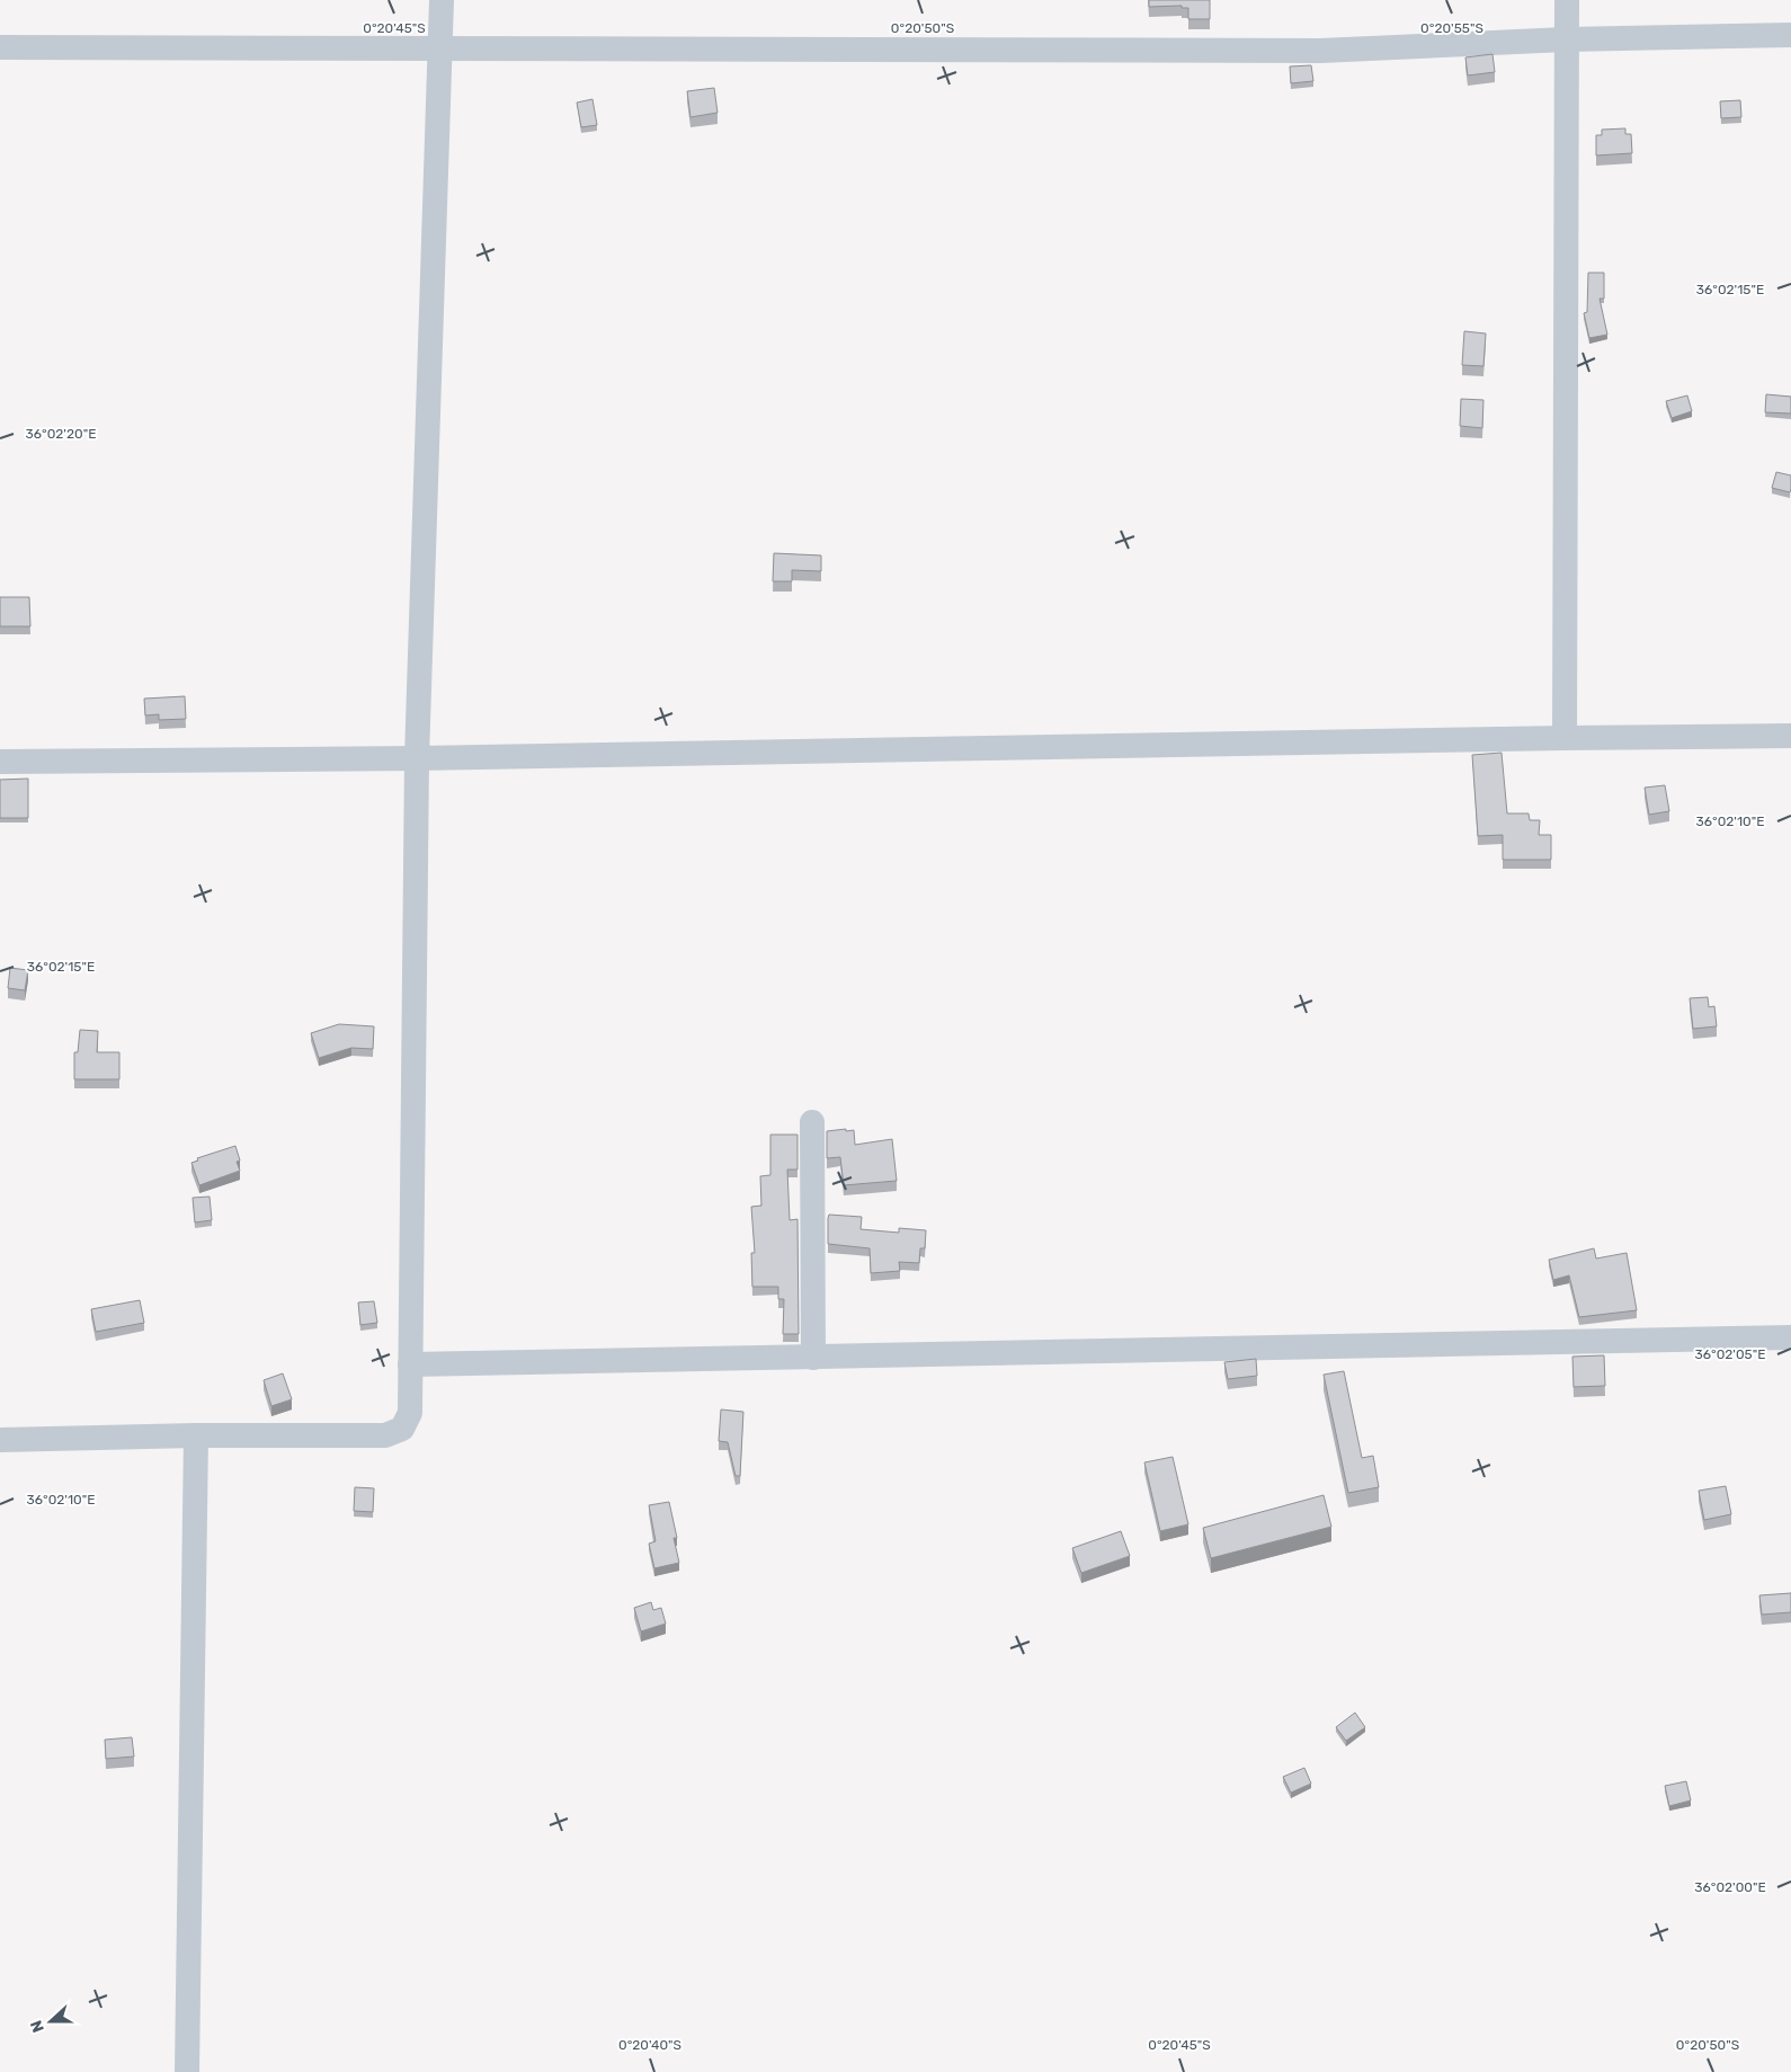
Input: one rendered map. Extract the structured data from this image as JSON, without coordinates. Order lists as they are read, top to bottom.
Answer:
{
  "north": "left",
  "coordinates": [
    "0°20'45\"S",
    "0°20'50\"S",
    "0°20'55\"S",
    "36°02'15\"E",
    "36°02'20\"E",
    "36°02'10\"E",
    "36°02'05\"E",
    "36°02'00\"E",
    "0°20'40\"S"
  ]
}
